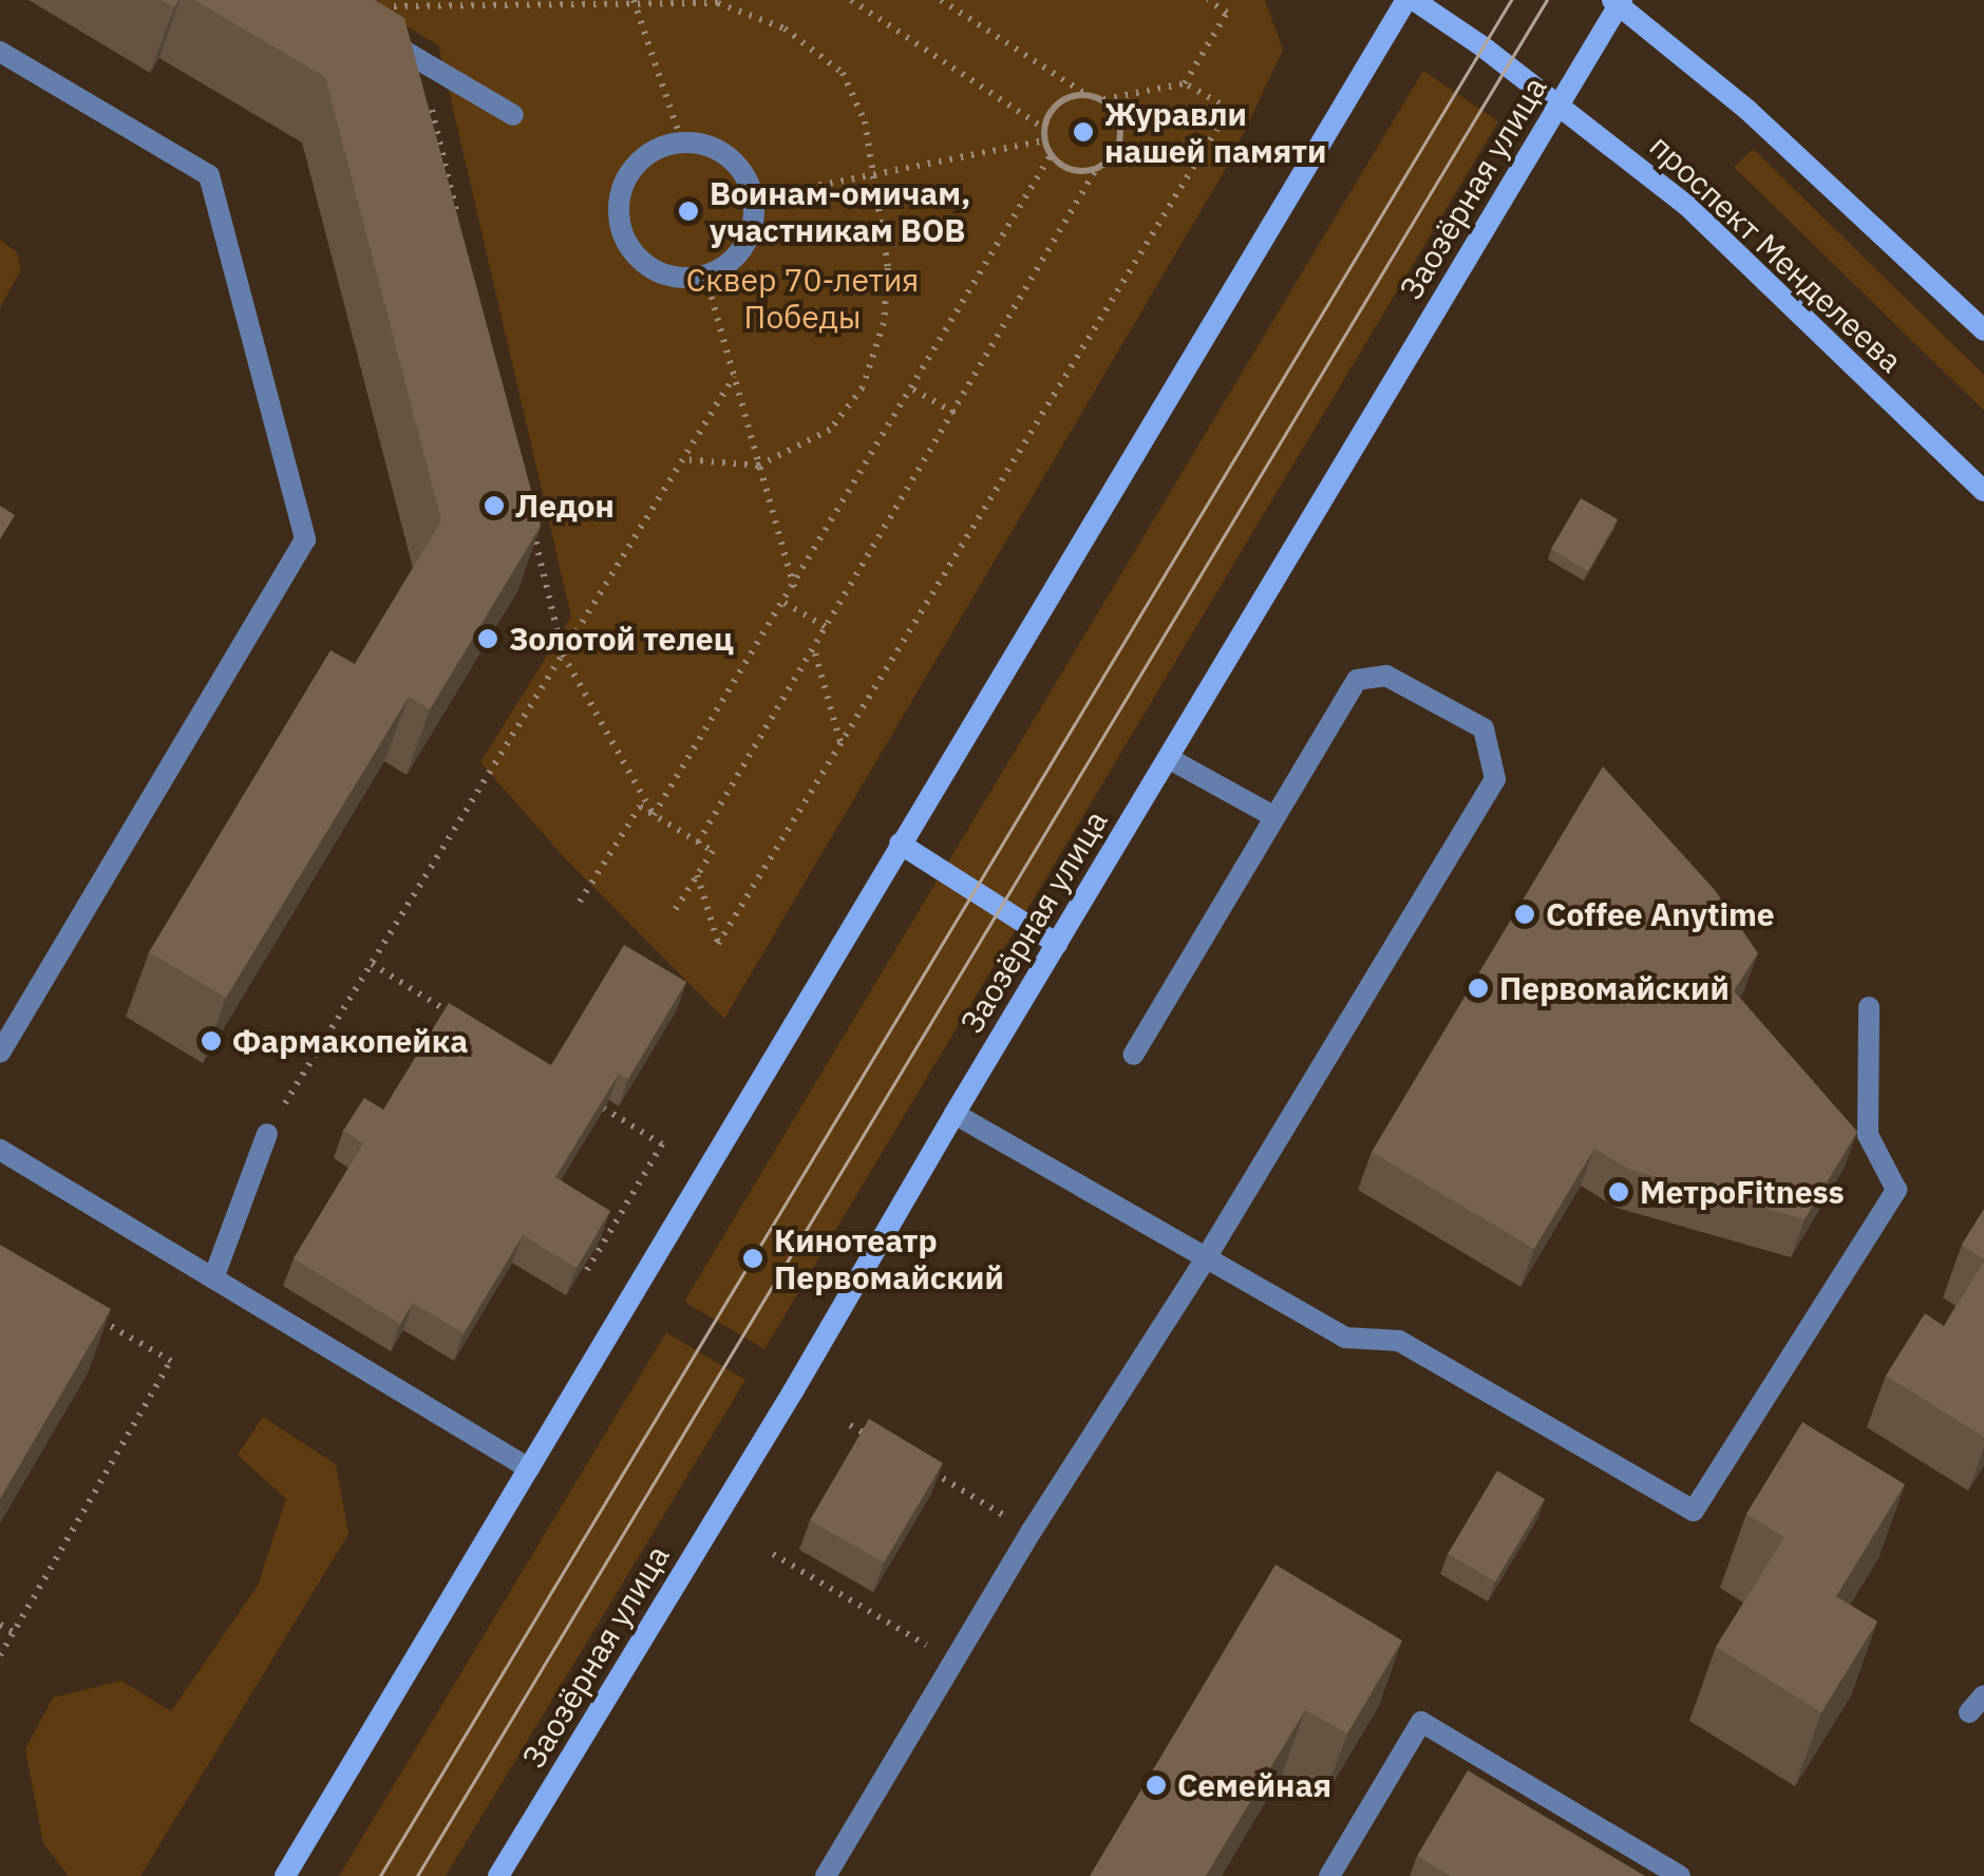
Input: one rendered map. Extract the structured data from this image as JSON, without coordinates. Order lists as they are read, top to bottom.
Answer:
{
  "streets": {
    "main road": ["Заозёрная улица", "проспект Менделеева"]
  },
  "crossings": [
    ["Заозёрная улица", "проспект Менделеева"]
  ],
  "parks": ["Сквер 70-летия Победы"],
  "places": [
    "Журавли нашей памяти",
    "Воинам-омичам, участникам ВОВ",
    "Ледон",
    "Золотой телец",
    "Coffee Anytime",
    "Первомайский",
    "Фармакопейка",
    "МетроFitness",
    "Кинотеатр Первомайский",
    "Семейная"
  ]
}
